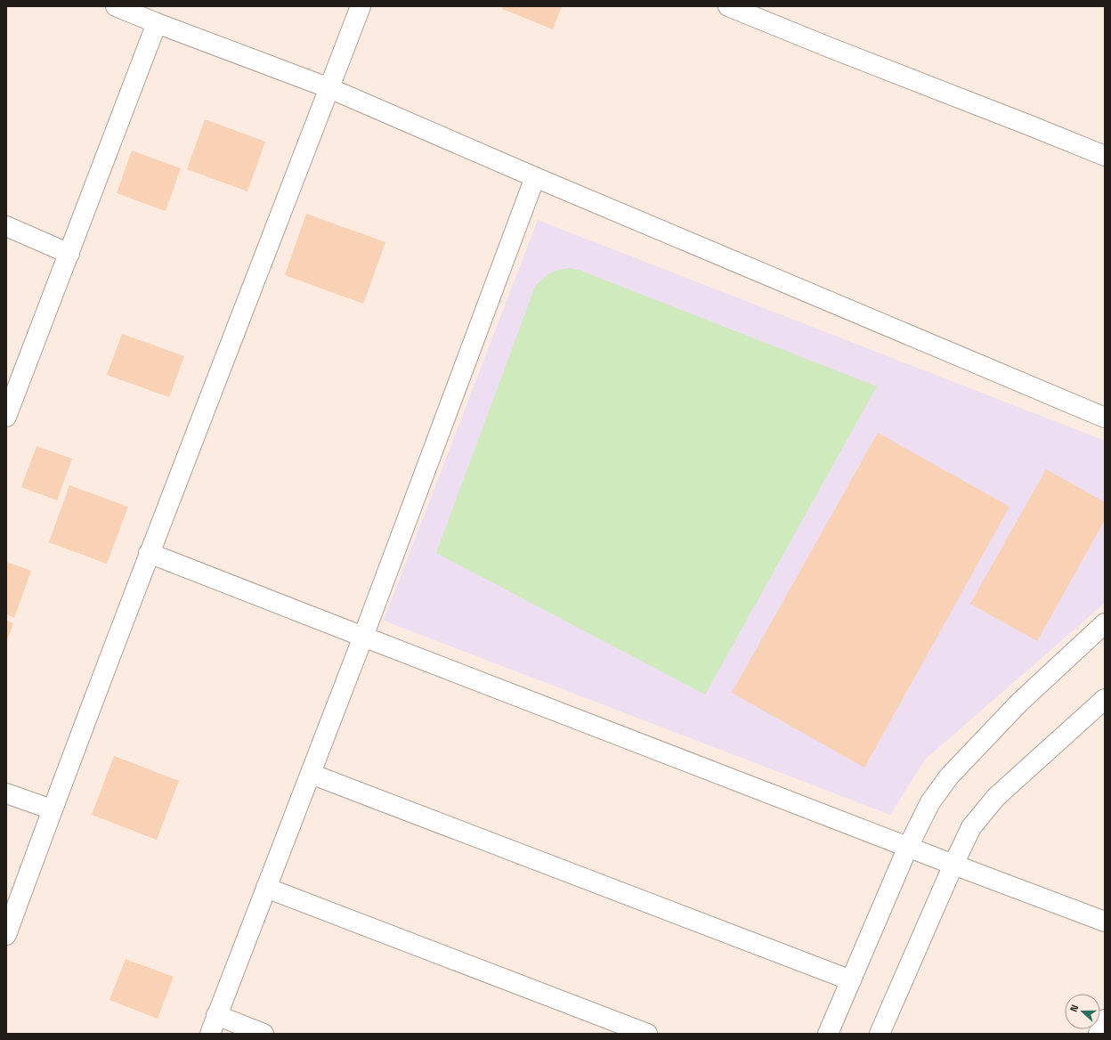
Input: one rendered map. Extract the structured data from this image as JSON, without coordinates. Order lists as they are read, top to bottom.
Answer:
{
  "north": "left"
}
